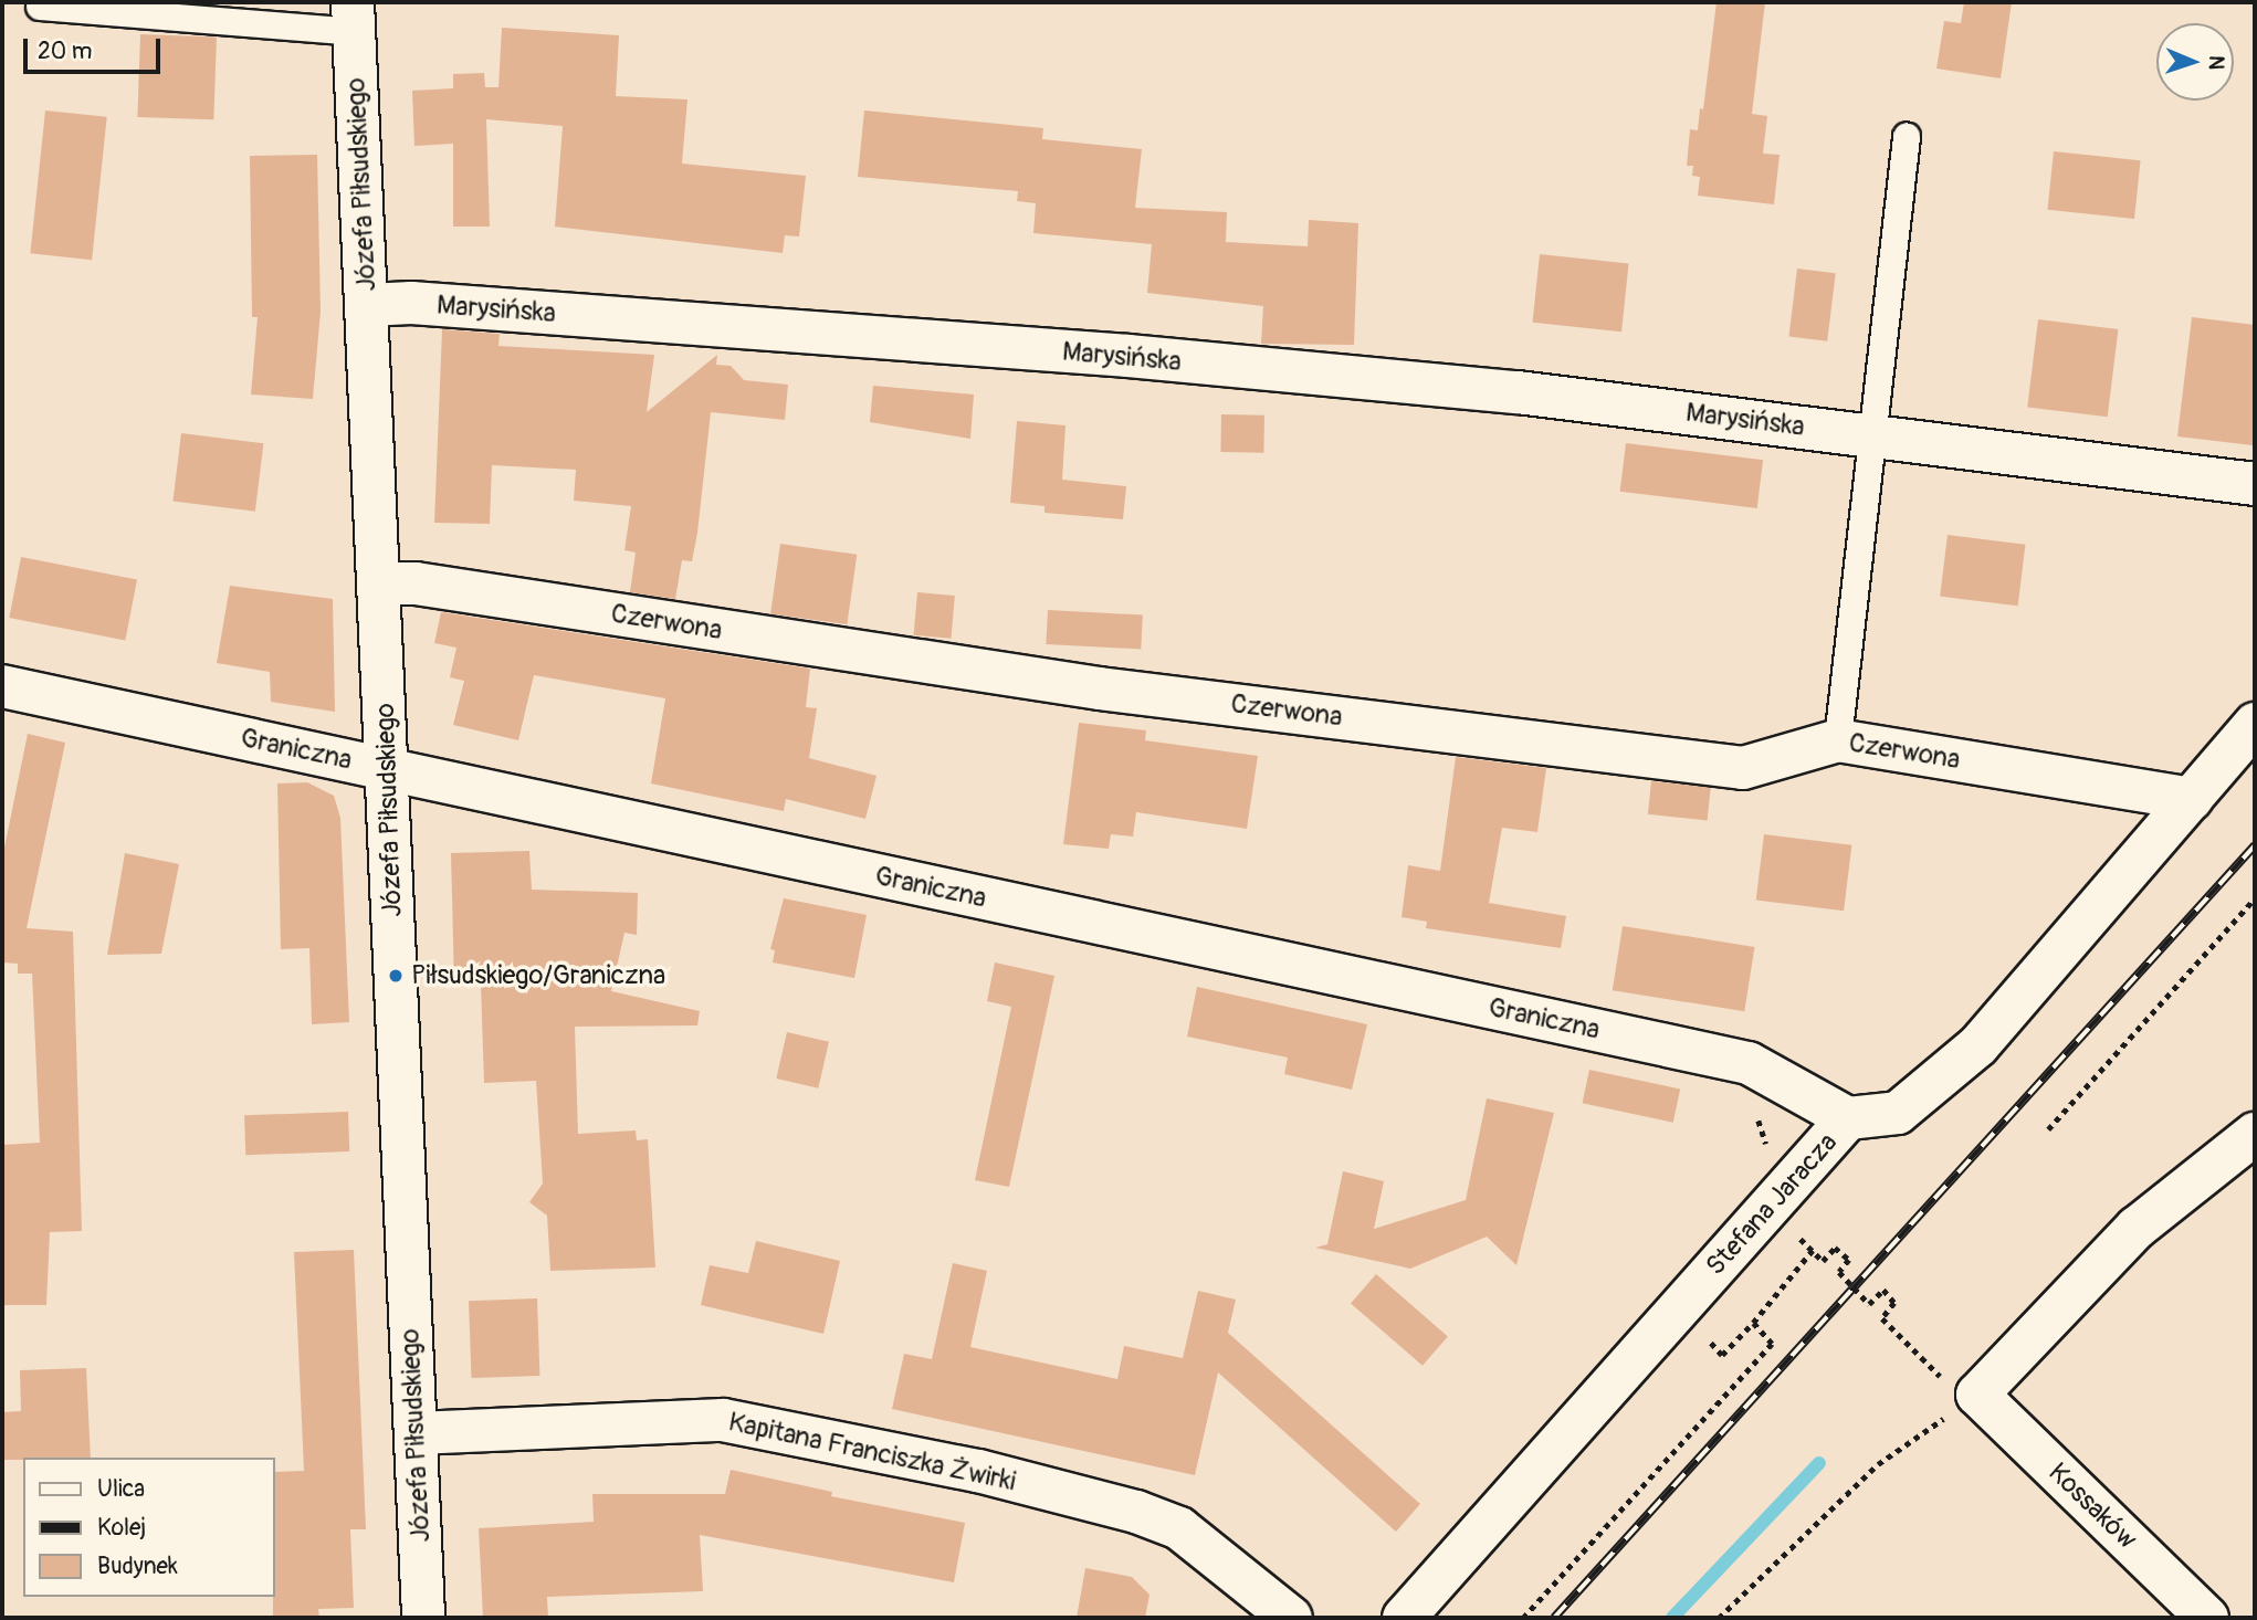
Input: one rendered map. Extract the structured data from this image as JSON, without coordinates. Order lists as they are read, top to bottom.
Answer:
{
  "streets": {
    "street": [
      "Józefa Piłsudskiego",
      "Marysińska",
      "Czerwona",
      "Graniczna",
      "Stefana Jaracza",
      "Kapitana Franciszka Żwirki",
      "Kossaków"
    ]
  },
  "crossings": [
    ["Józefa Piłsudskiego", "Marysińska"],
    ["Józefa Piłsudskiego", "Czerwona"],
    ["Józefa Piłsudskiego", "Graniczna"],
    ["Józefa Piłsudskiego", "Kapitana Franciszka Żwirki"],
    ["Czerwona", "Stefana Jaracza"],
    ["Graniczna", "Stefana Jaracza"]
  ],
  "places": ["Piłsudskiego/Graniczna"],
  "legend": ["Ulica", "Kolej", "Budynek"],
  "scale_bar": "20 m",
  "north": "right"
}
